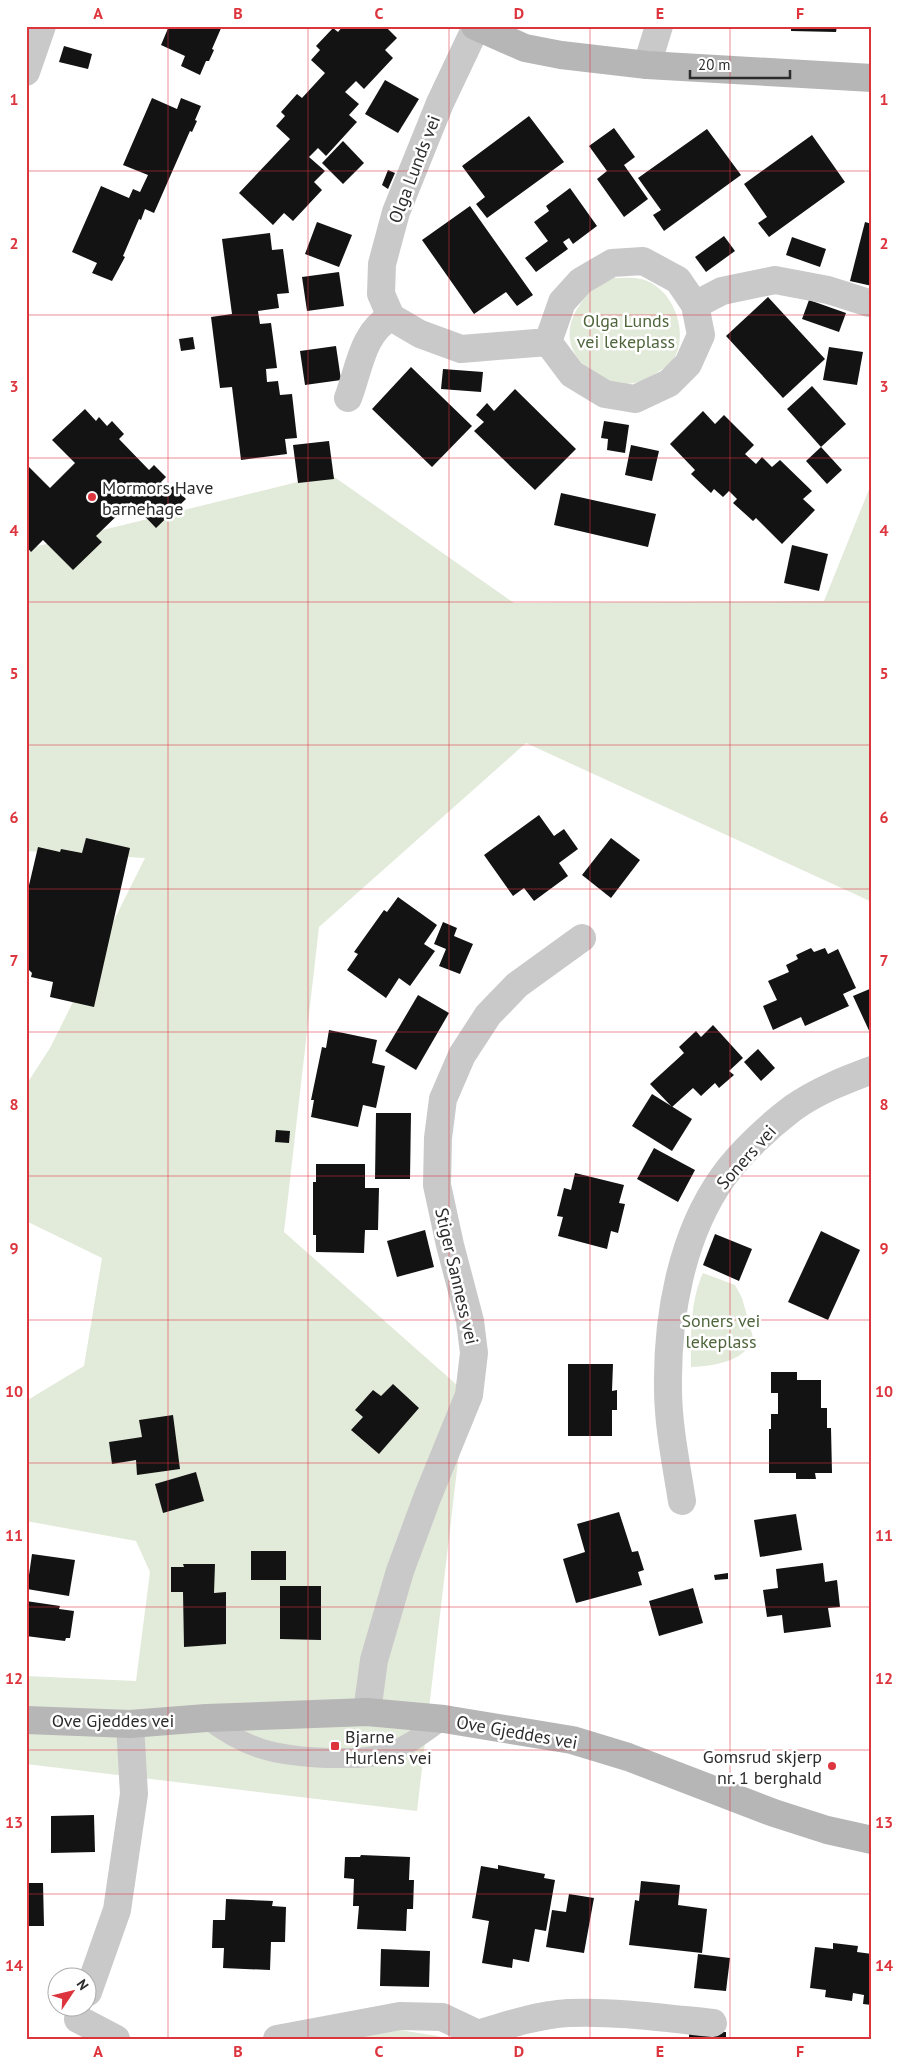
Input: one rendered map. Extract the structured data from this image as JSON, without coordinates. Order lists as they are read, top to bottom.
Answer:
{
  "streets": {
    "street": [
      "Olga Lunds vei",
      "Soners vei",
      "Stiger Sanness vei",
      "Ove Gjeddes vei"
    ]
  },
  "crossings": [
    ["Stiger Sanness vei", "Ove Gjeddes vei"]
  ],
  "parks": ["Olga Lunds vei lekeplass", "Soners vei lekeplass"],
  "places": {
    "other": ["Mormors Have barnehage", "Gomsrud skjerp nr. 1 berghald"],
    "transit": ["Bjarne Hurlens vei"]
  },
  "scale_bar": "20 m",
  "north": "top right",
  "grid": {
    "columns": [
      "A",
      "B",
      "C",
      "D",
      "E",
      "F"
    ],
    "rows": [
      "1",
      "2",
      "3",
      "4",
      "5",
      "6",
      "7",
      "8",
      "9",
      "10",
      "11",
      "12",
      "13",
      "14"
    ]
  }
}
